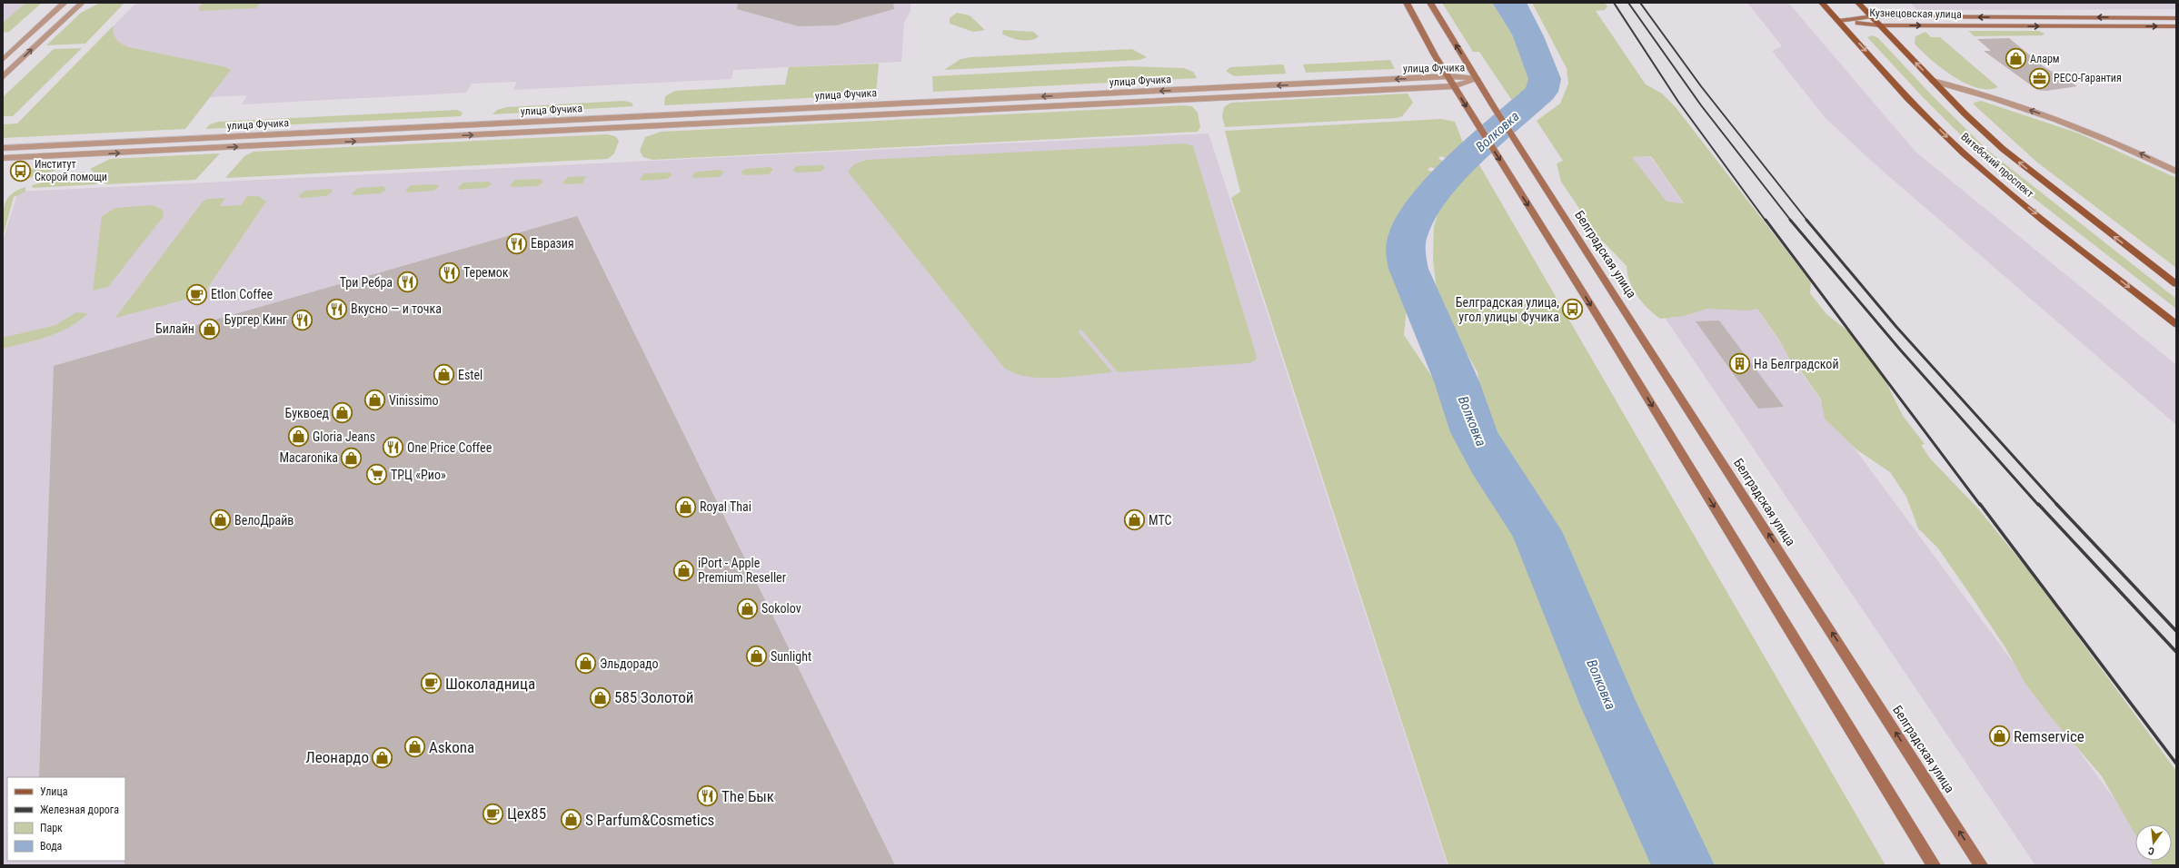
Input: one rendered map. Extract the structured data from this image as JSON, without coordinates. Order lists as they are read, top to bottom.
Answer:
{
  "streets": {
    "main road": ["Витебский проспект"],
    "street": ["Кузнецовская улица", "улица Фучика", "Белградская улица"]
  },
  "crossings": [
    ["Кузнецовская улица", "Витебский проспект"],
    ["улица Фучика", "Белградская улица"]
  ],
  "water": ["Волковка"],
  "places": {
    "shop": [
      "Аларм",
      "Билайн",
      "Estel",
      "Vinissimo",
      "Буквоед",
      "Gloria Jeans",
      "Macaronika",
      "Royal Thai",
      "ВелоДрайв",
      "МТС",
      "iPort - Apple Premium Reseller",
      "Sokolov",
      "Sunlight",
      "Эльдорадо",
      "585 Золотой",
      "Remservice",
      "Askona",
      "Леонардо",
      "S Parfum&Cosmetics"
    ],
    "office": ["РЕСО-Гарантия"],
    "bus stop": ["Институт Скорой помощи", "Белградская улица, угол улицы Фучика"],
    "restaurant": [
      "Евразия",
      "Теремок",
      "Три Ребра",
      "Вкусно — и точка",
      "Бургер Кинг",
      "One Price Coffee",
      "The Бык"
    ],
    "cafe": ["Etlon Coffee", "Шоколадница", "Цех85"],
    "building": ["На Белградской"],
    "supermarket": ["ТРЦ «Рио»"]
  },
  "legend": [
    "Улица",
    "Железная дорога",
    "Парк",
    "Вода"
  ],
  "north": "bottom"
}
